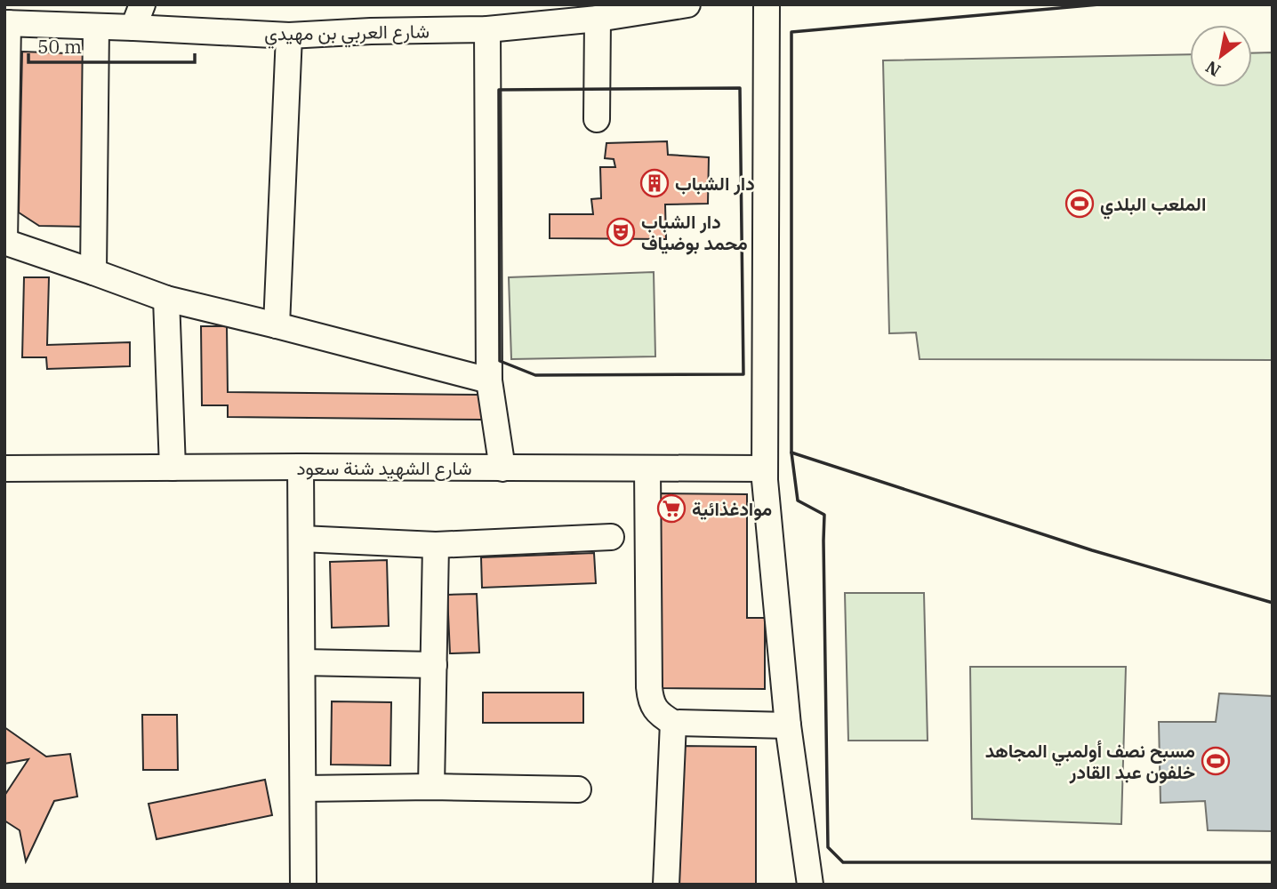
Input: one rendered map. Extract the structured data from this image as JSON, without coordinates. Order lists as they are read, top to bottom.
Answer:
{
  "streets": {
    "street": ["شارع العربي بن مهيدي", "شارع الشهيد شنة سعود"]
  },
  "places": {
    "building": ["دار الشباب"],
    "sports": ["الملعب البلدي", "مسبح نصف أولمبي المجاهد خلفون عبد القادر"],
    "theatre": ["دار الشباب محمد بوضياف"],
    "supermarket": ["موادغذائية"]
  },
  "scale_bar": "50 m",
  "north": "bottom left"
}
